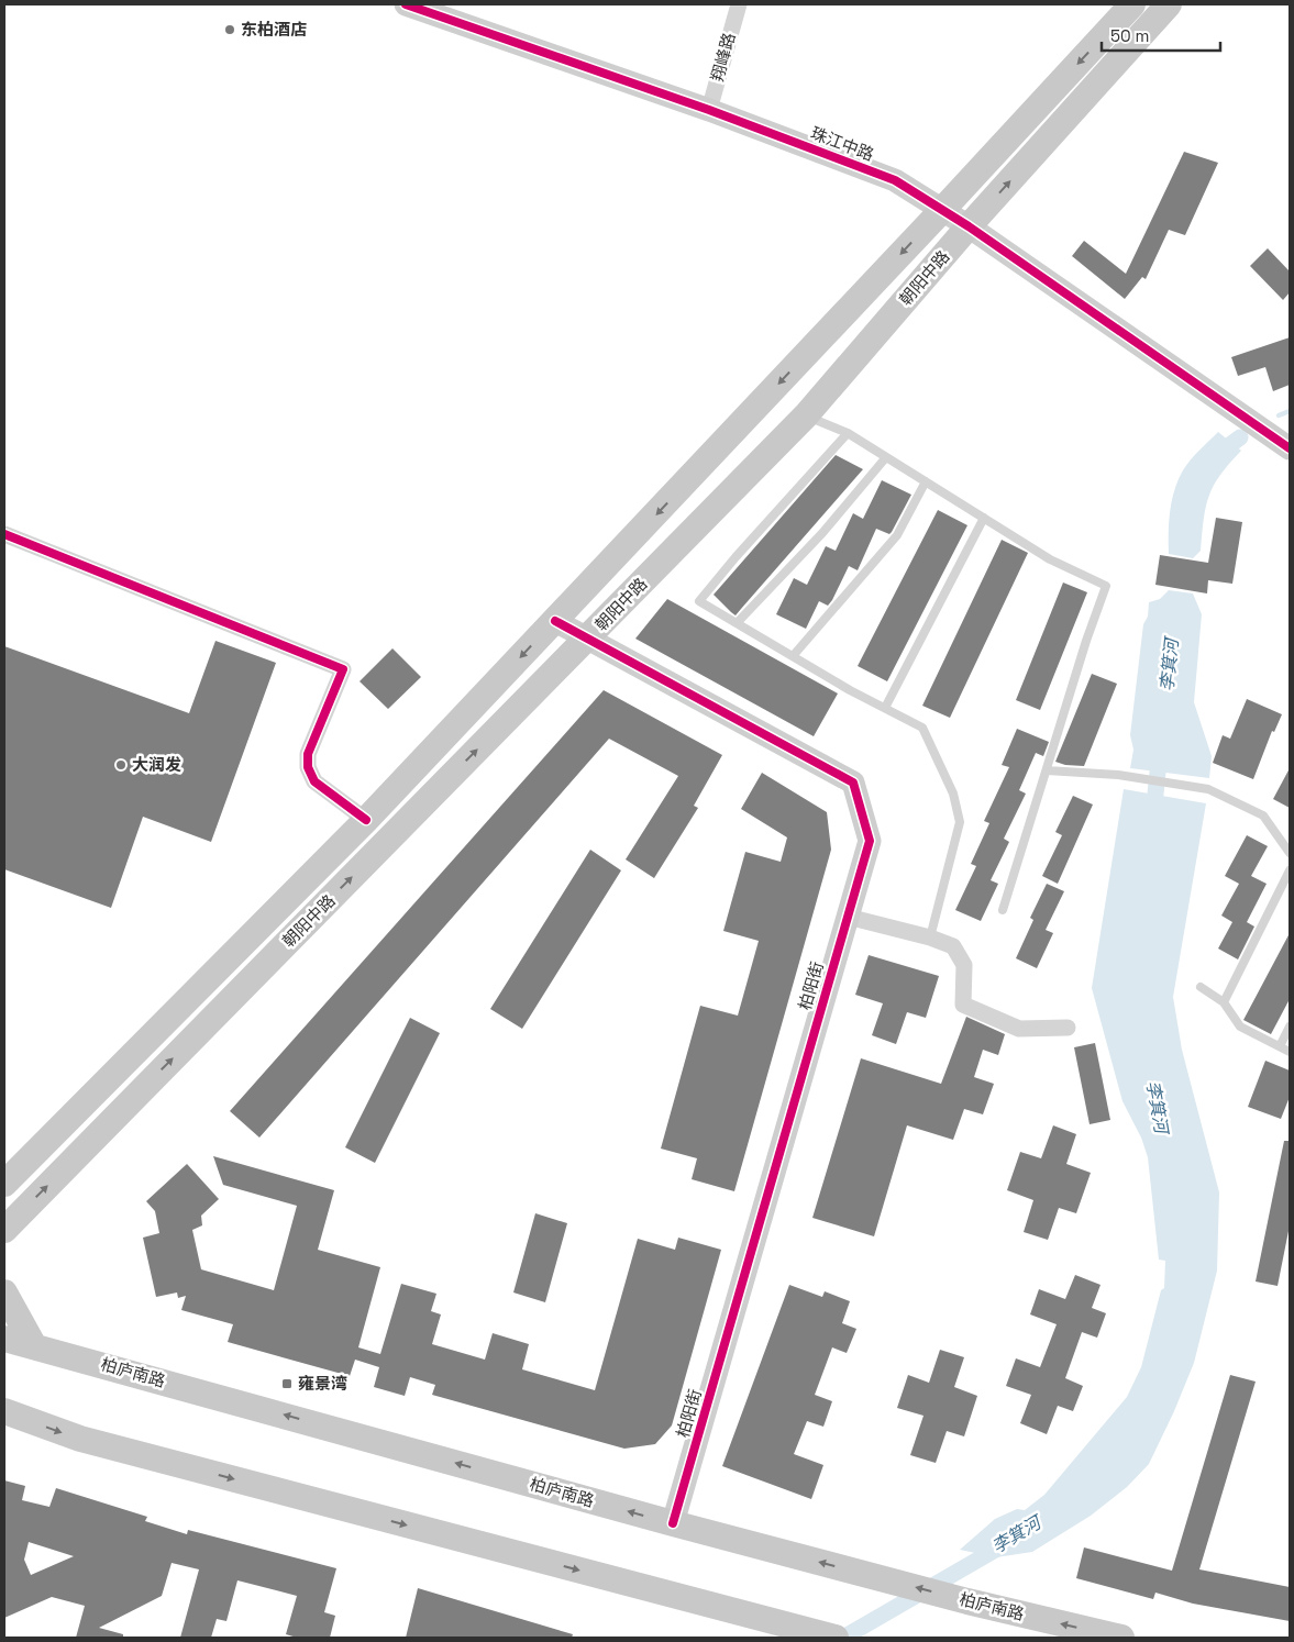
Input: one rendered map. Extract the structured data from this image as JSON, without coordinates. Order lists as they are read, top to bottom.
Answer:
{
  "streets": {
    "main road": ["朝阳中路", "柏庐南路"],
    "street": ["翔峰路", "珠江中路", "柏阳街"]
  },
  "crossings": [
    ["翔峰路", "珠江中路"],
    ["珠江中路", "朝阳中路"],
    ["朝阳中路", "柏阳街"],
    ["柏阳街", "柏庐南路"]
  ],
  "water": ["李箕河"],
  "places": {
    "other": ["东柏酒店", "大润发"],
    "transit": ["雍景湾"]
  },
  "scale_bar": "50 m"
}
